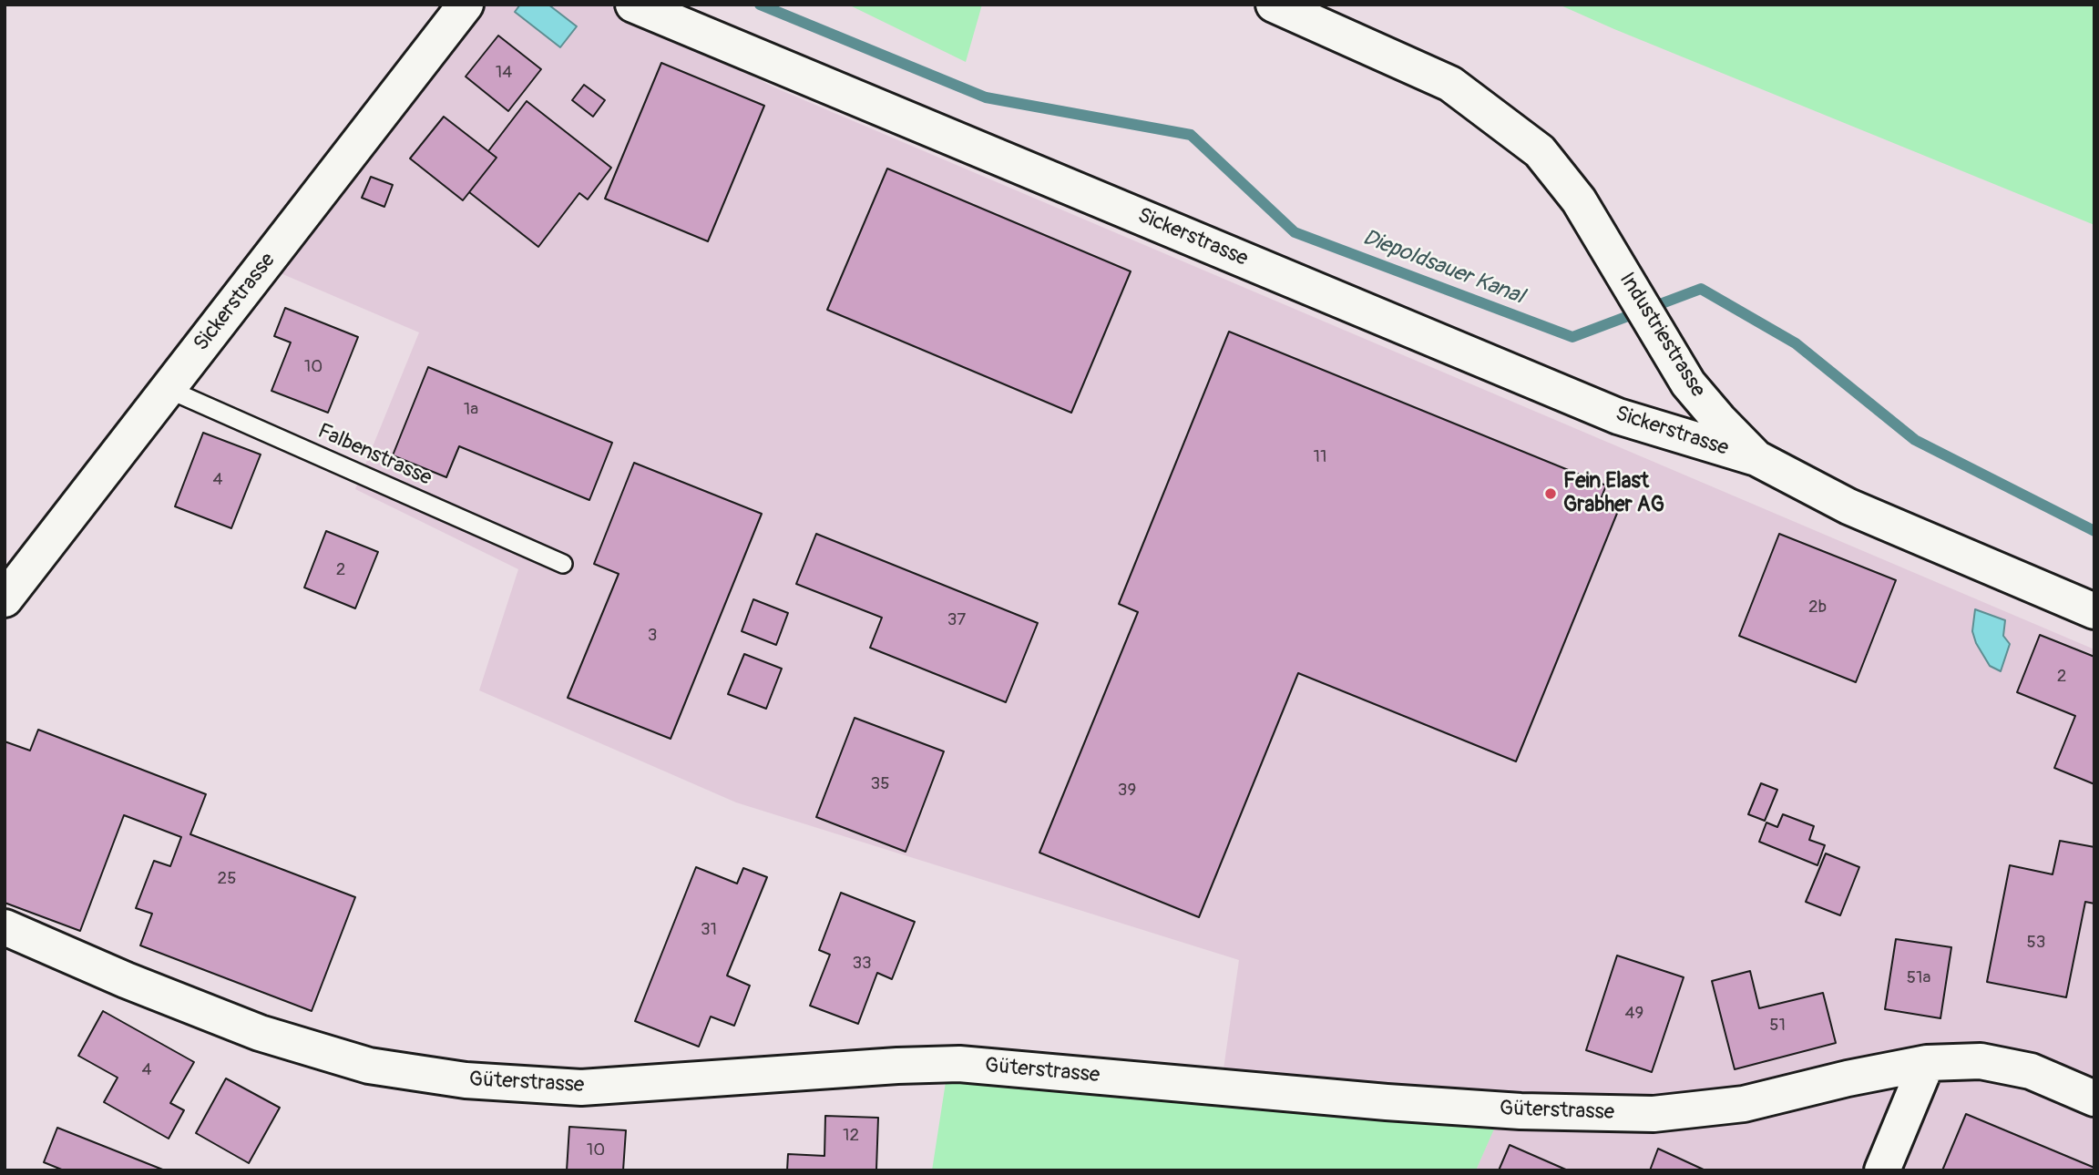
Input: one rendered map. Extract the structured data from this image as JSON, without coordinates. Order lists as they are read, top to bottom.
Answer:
{
  "streets": {
    "street": ["Sickerstrasse", "Industriestrasse", "Güterstrasse"],
    "lane": ["Falbenstrasse"]
  },
  "crossings": [
    ["Sickerstrasse", "Industriestrasse"],
    ["Sickerstrasse", "Falbenstrasse"]
  ],
  "water": ["Diepoldsauer Kanal"],
  "places": ["Fein Elast Grabher AG"],
  "house_numbers": [
    "14",
    "10",
    "1a",
    "11",
    "4",
    "2",
    "2b",
    "37",
    "3",
    "2",
    "35",
    "39",
    "25",
    "31",
    "53",
    "33",
    "51a",
    "49",
    "51",
    "4",
    "12",
    "10"
  ]
}
